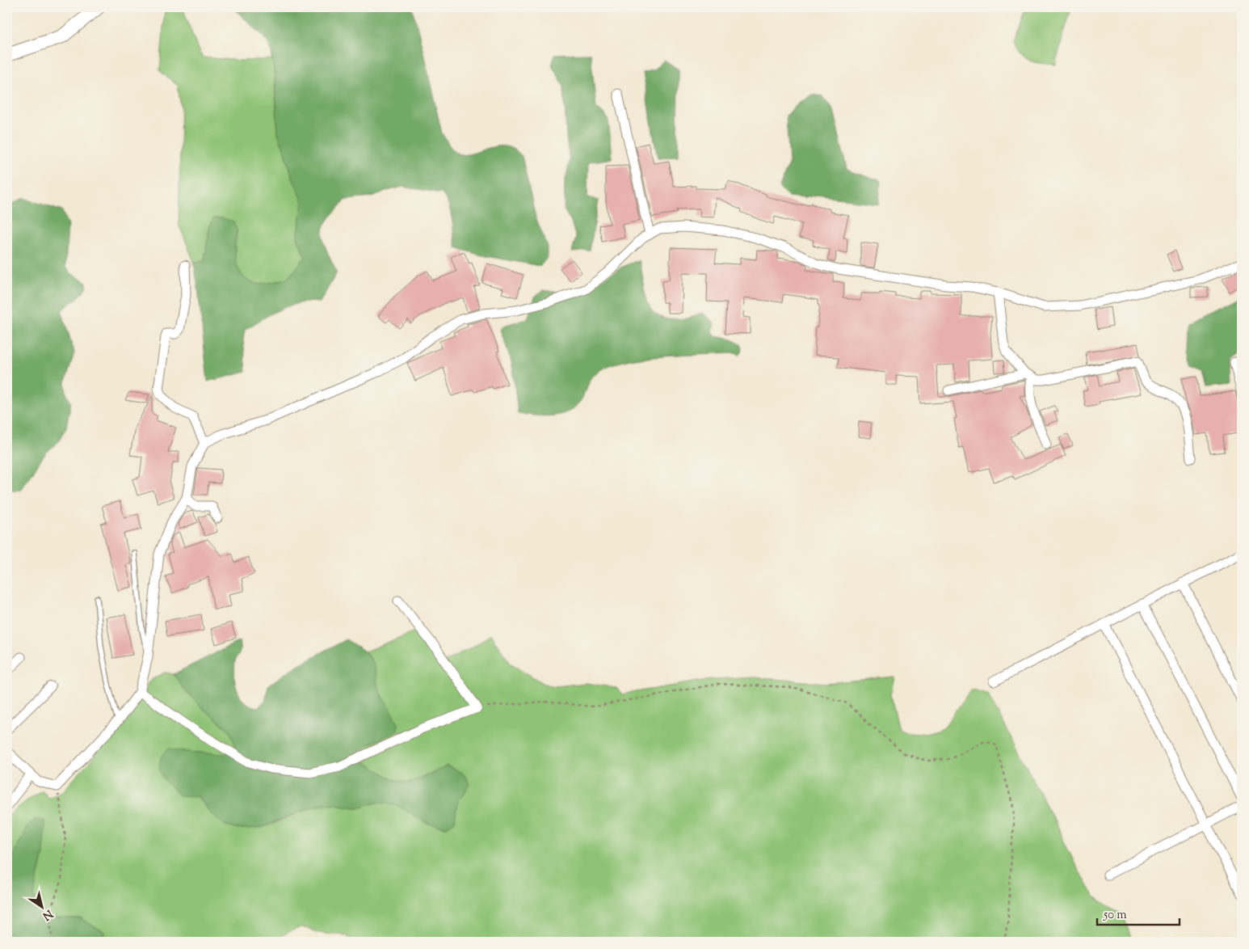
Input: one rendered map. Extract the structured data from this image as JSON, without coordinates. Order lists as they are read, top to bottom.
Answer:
{
  "scale_bar": "50 m",
  "north": "bottom right"
}
